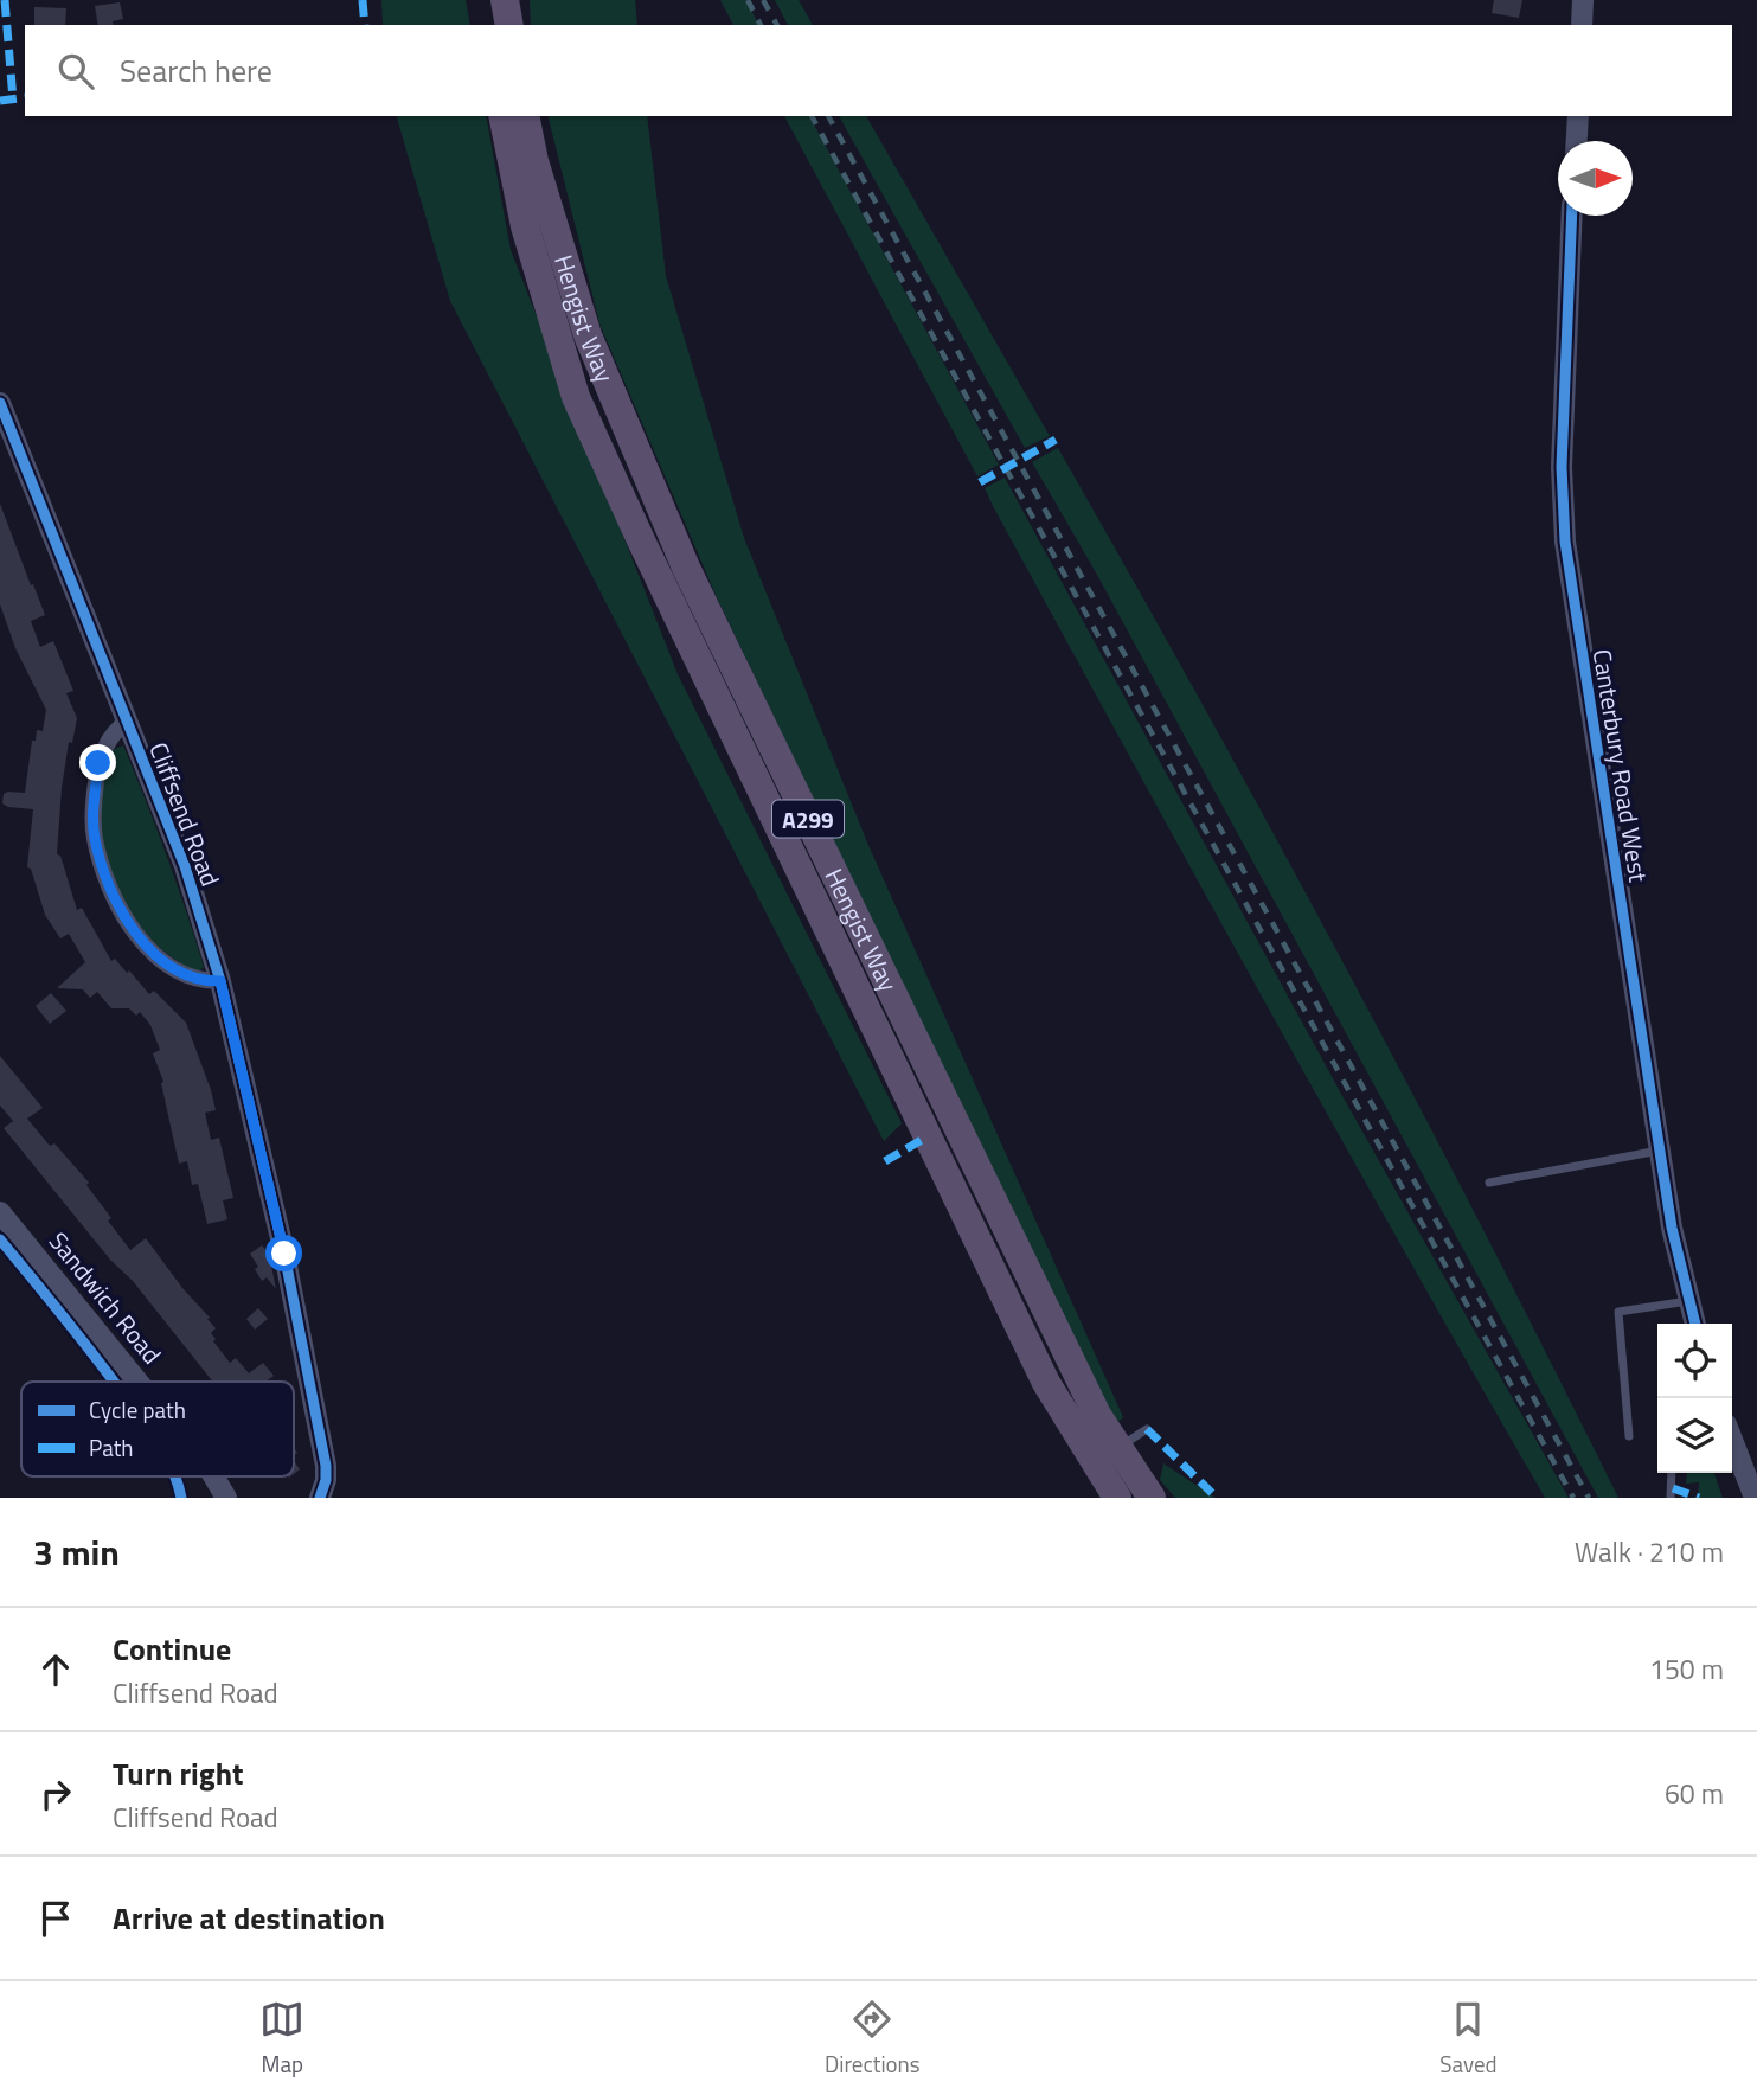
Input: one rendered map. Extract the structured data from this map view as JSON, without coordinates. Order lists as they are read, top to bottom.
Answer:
{
  "streets": {
    "highway": ["Hengist Way", "A299"],
    "street": ["Canterbury Road West", "Cliffsend Road", "Sandwich Road"]
  },
  "legend": ["Cycle path", "Path"],
  "north": "right",
  "page": {
    "search": "Search here",
    "heading": ["3 min", "Walk · 210 m"],
    "list": [
      ["Continue", "Cliffsend Road", "150 m"],
      ["Turn right", "Cliffsend Road", "60 m"],
      "Arrive at destination"
    ],
    "nav": ["Map", "Directions", "Saved"]
  }
}
